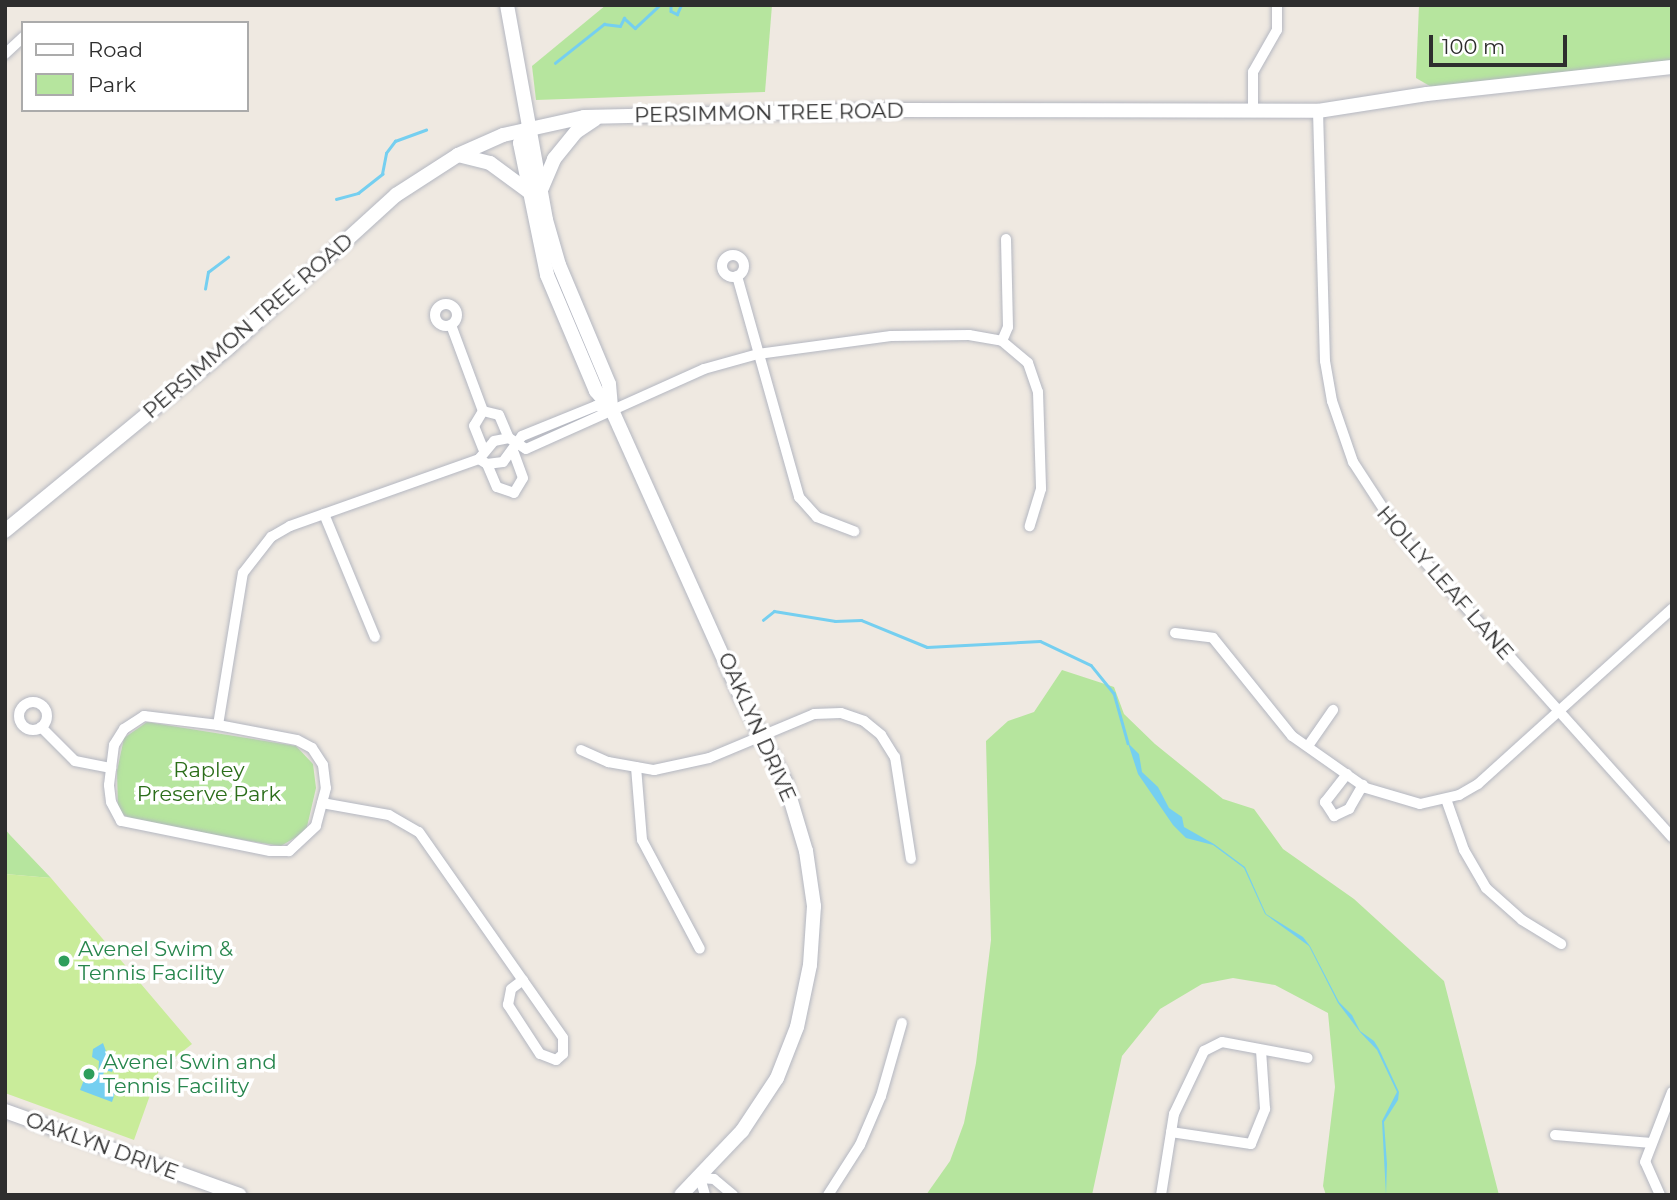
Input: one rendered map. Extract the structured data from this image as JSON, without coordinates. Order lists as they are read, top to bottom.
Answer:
{
  "streets": {
    "main road": ["PERSIMMON TREE ROAD", "OAKLYN DRIVE"],
    "street": ["HOLLY LEAF LANE"]
  },
  "crossings": [
    ["PERSIMMON TREE ROAD", "HOLLY LEAF LANE"],
    ["PERSIMMON TREE ROAD", "OAKLYN DRIVE"]
  ],
  "parks": ["Rapley Preserve Park"],
  "places": ["Avenel Swim & Tennis Facility", "Avenel Swin and Tennis Facility"],
  "legend": ["Road", "Park"],
  "scale_bar": "100 m"
}
